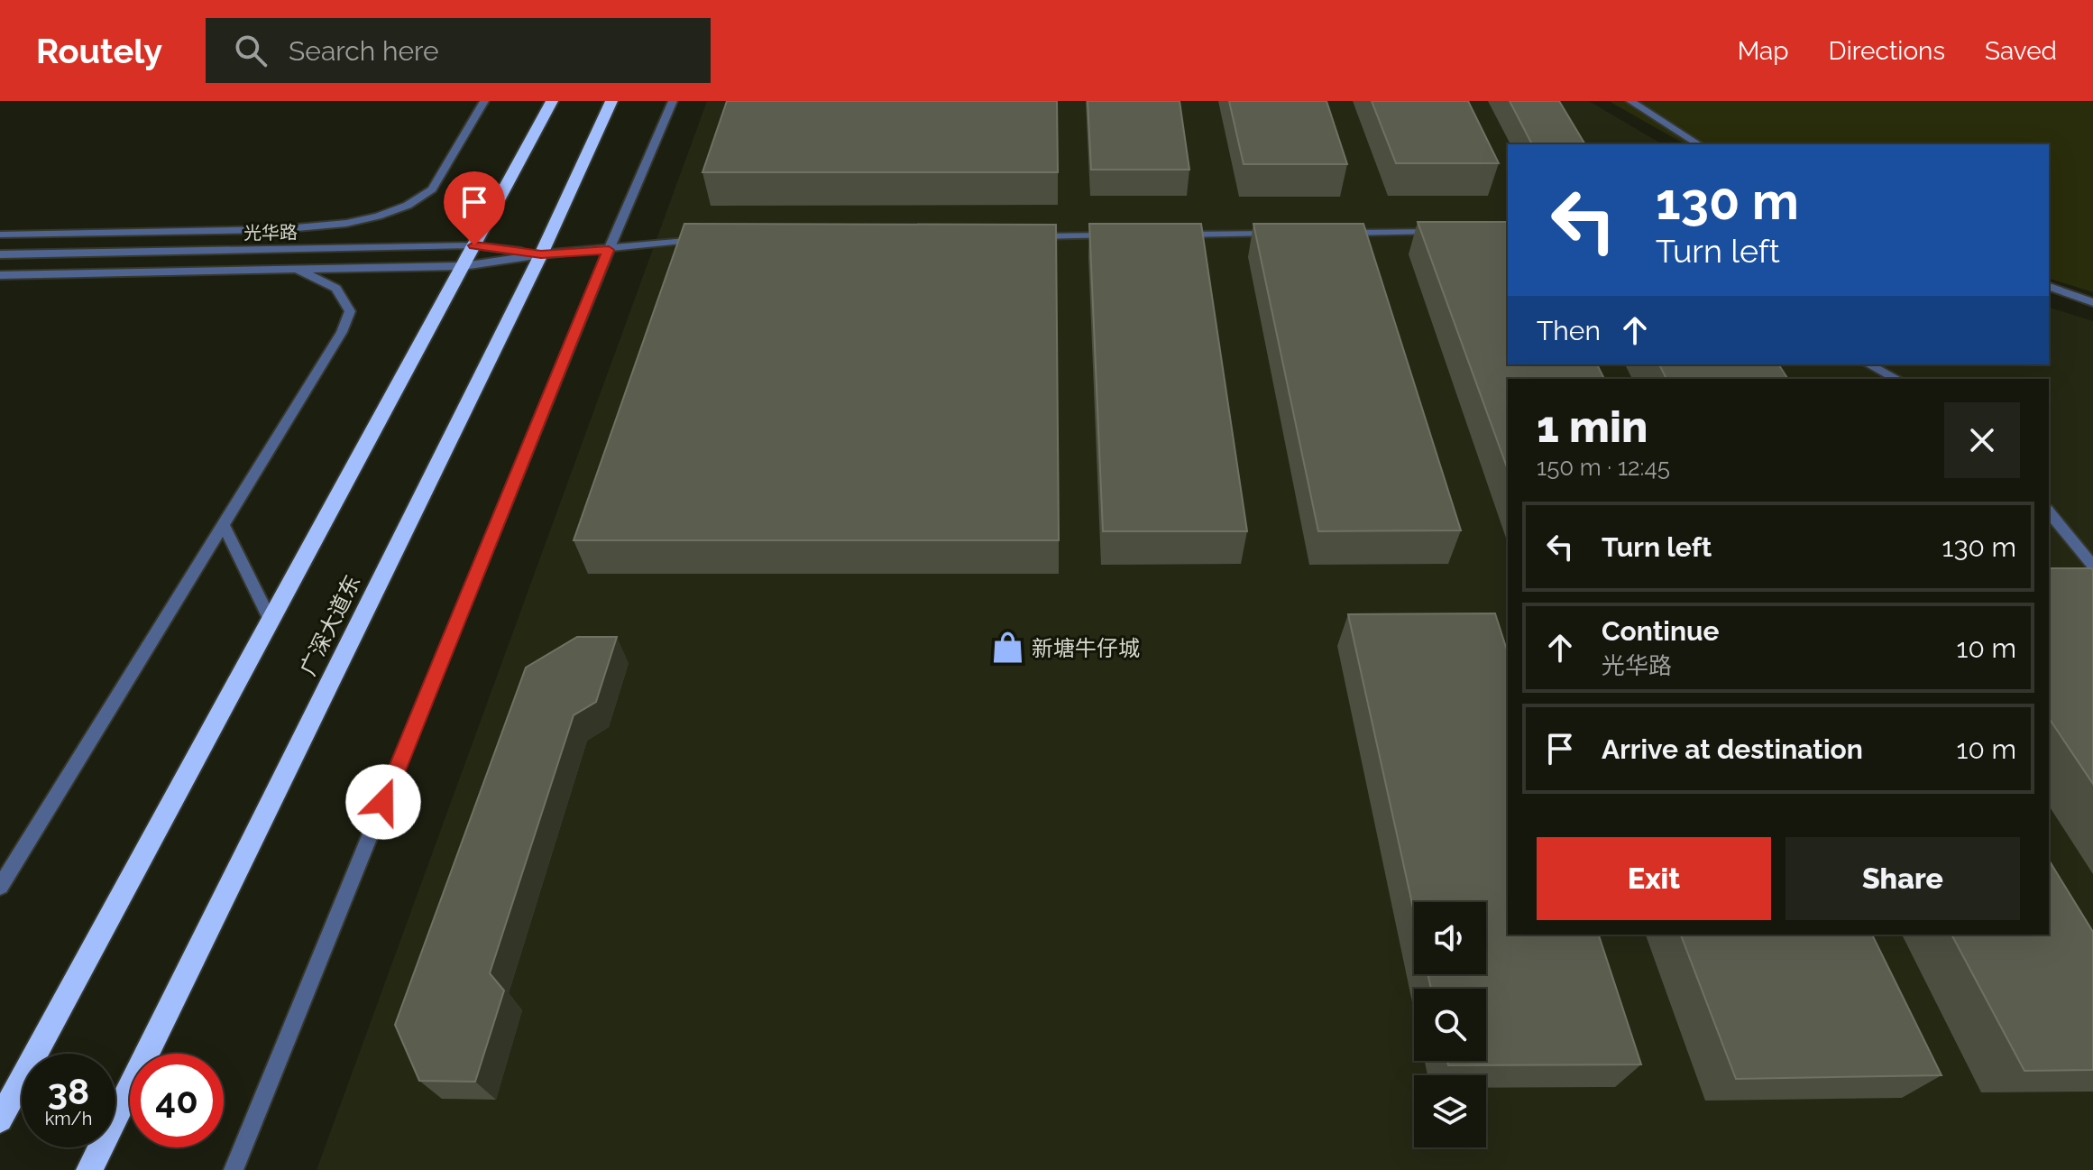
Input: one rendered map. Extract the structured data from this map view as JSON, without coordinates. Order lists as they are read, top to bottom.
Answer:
{
  "streets": {
    "highway": ["广深大道东"],
    "street": ["光华路"]
  },
  "crossings": [
    ["光华路", "广深大道东"]
  ],
  "places": {
    "shop": ["新塘牛仔城"]
  },
  "page": {
    "header": "Routely",
    "search": "Search here",
    "nav": ["Map", "Directions", "Saved"],
    "turn": ["130 m", "Turn left"],
    "then": "Then",
    "heading": ["1 min", "150 m · 12:45"],
    "list": [
      {
        "name": "Turn left",
        "value": "130 m"
      },
      {
        "name": "Continue",
        "note": "光华路",
        "value": "10 m"
      },
      {
        "name": "Arrive at destination",
        "value": "10 m"
      }
    ],
    "buttons": ["Exit", "Share"],
    "speed": "38 km/h",
    "limit": "40"
  }
}
